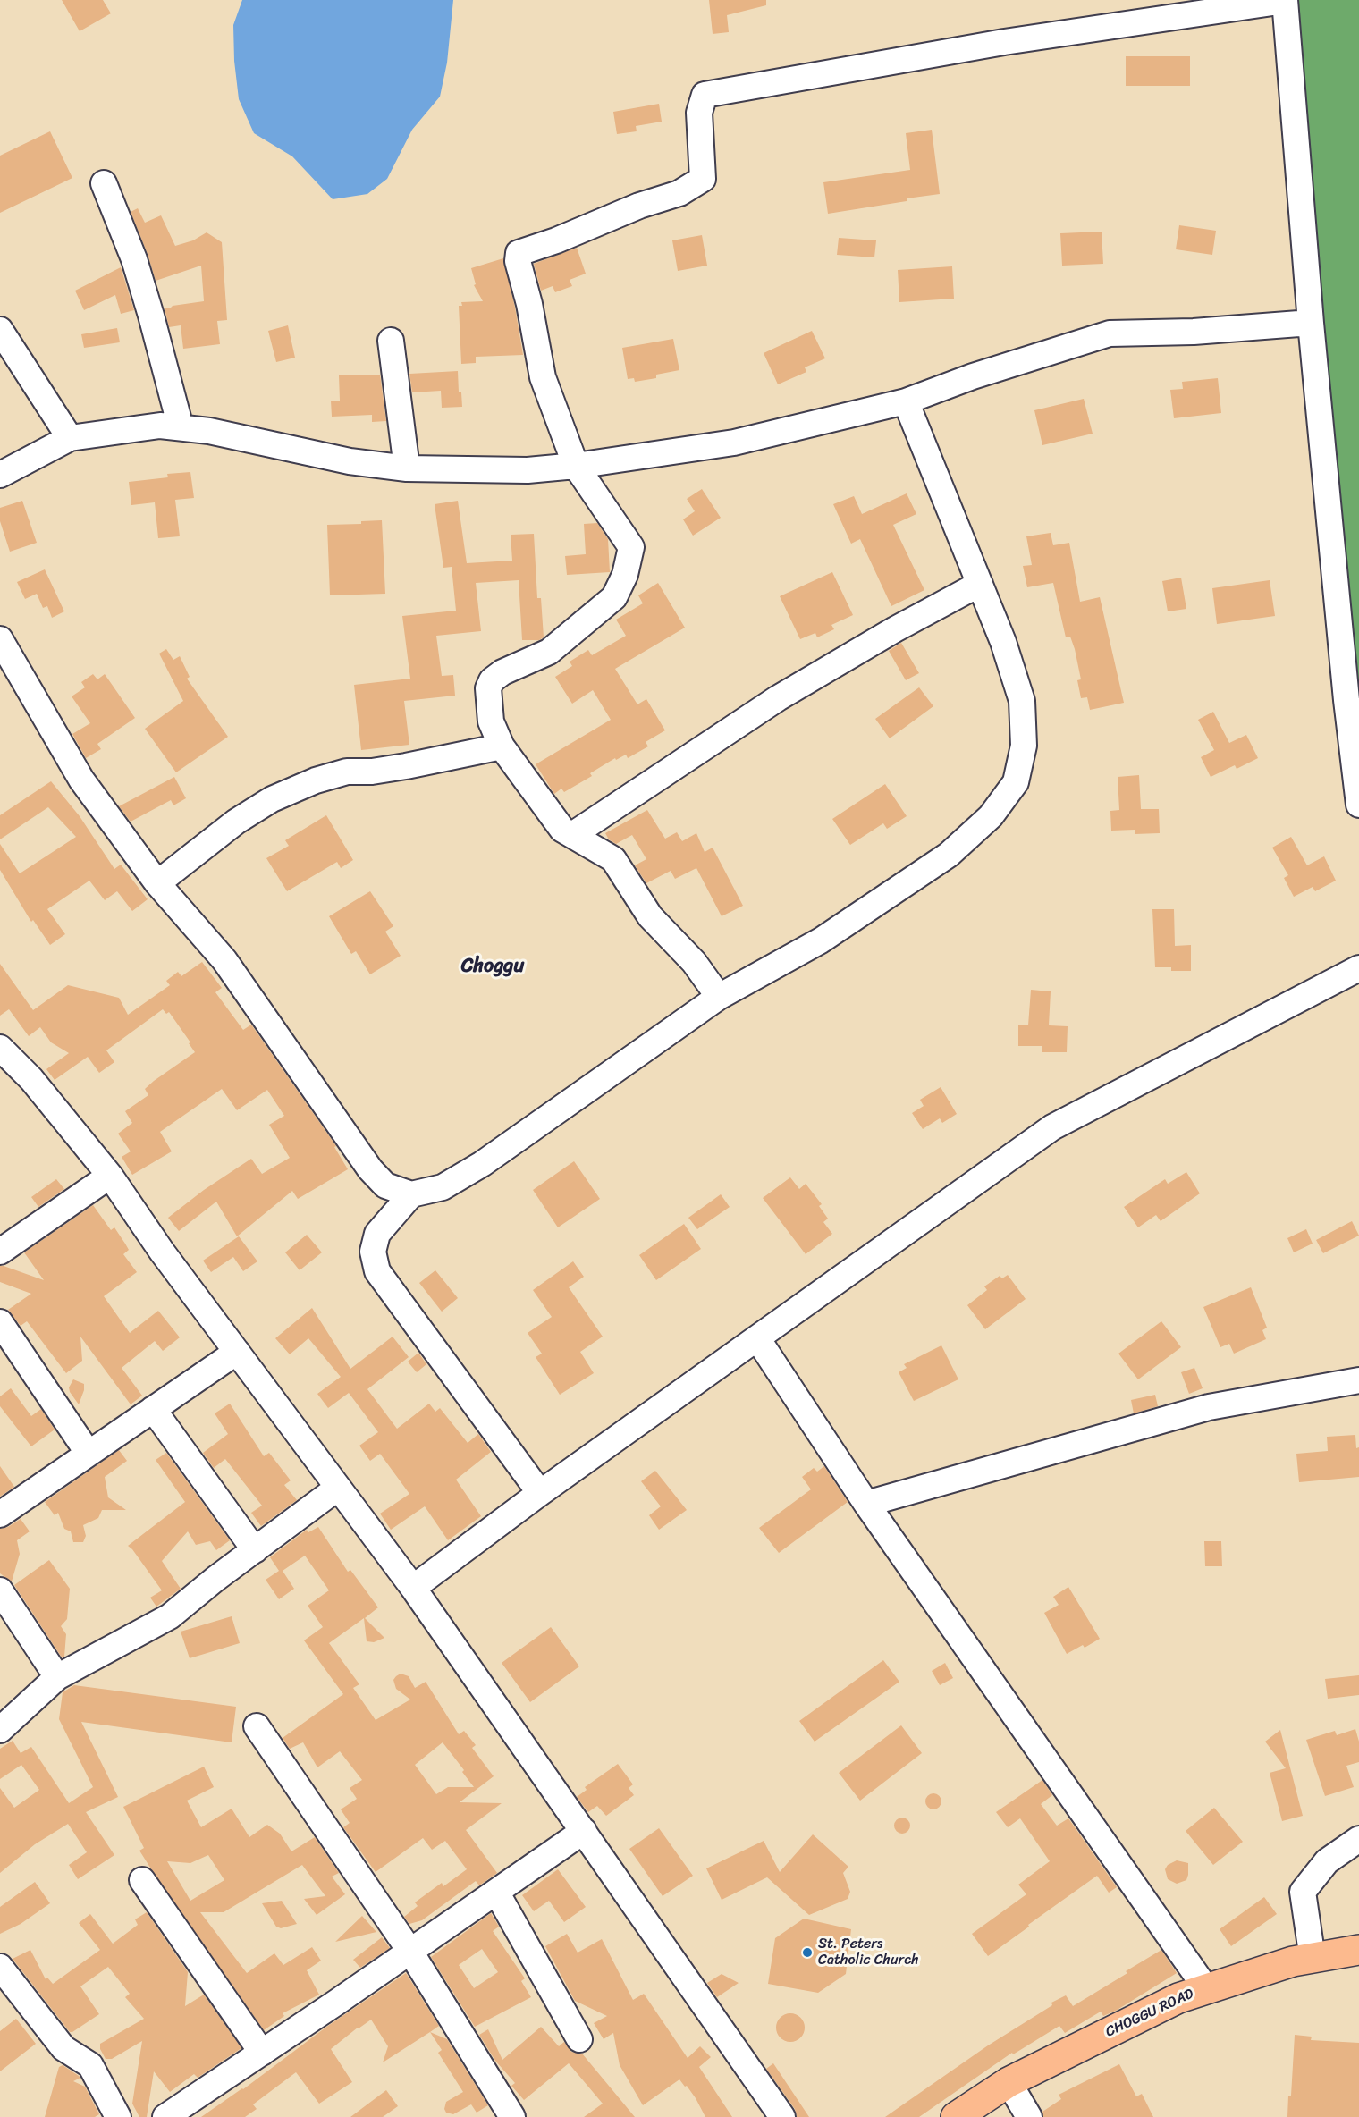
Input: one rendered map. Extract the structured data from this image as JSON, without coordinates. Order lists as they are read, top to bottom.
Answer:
{
  "streets": {
    "main road": ["CHOGGU ROAD"]
  },
  "districts": ["Choggu"],
  "places": ["St. Peters Catholic Church"]
}
